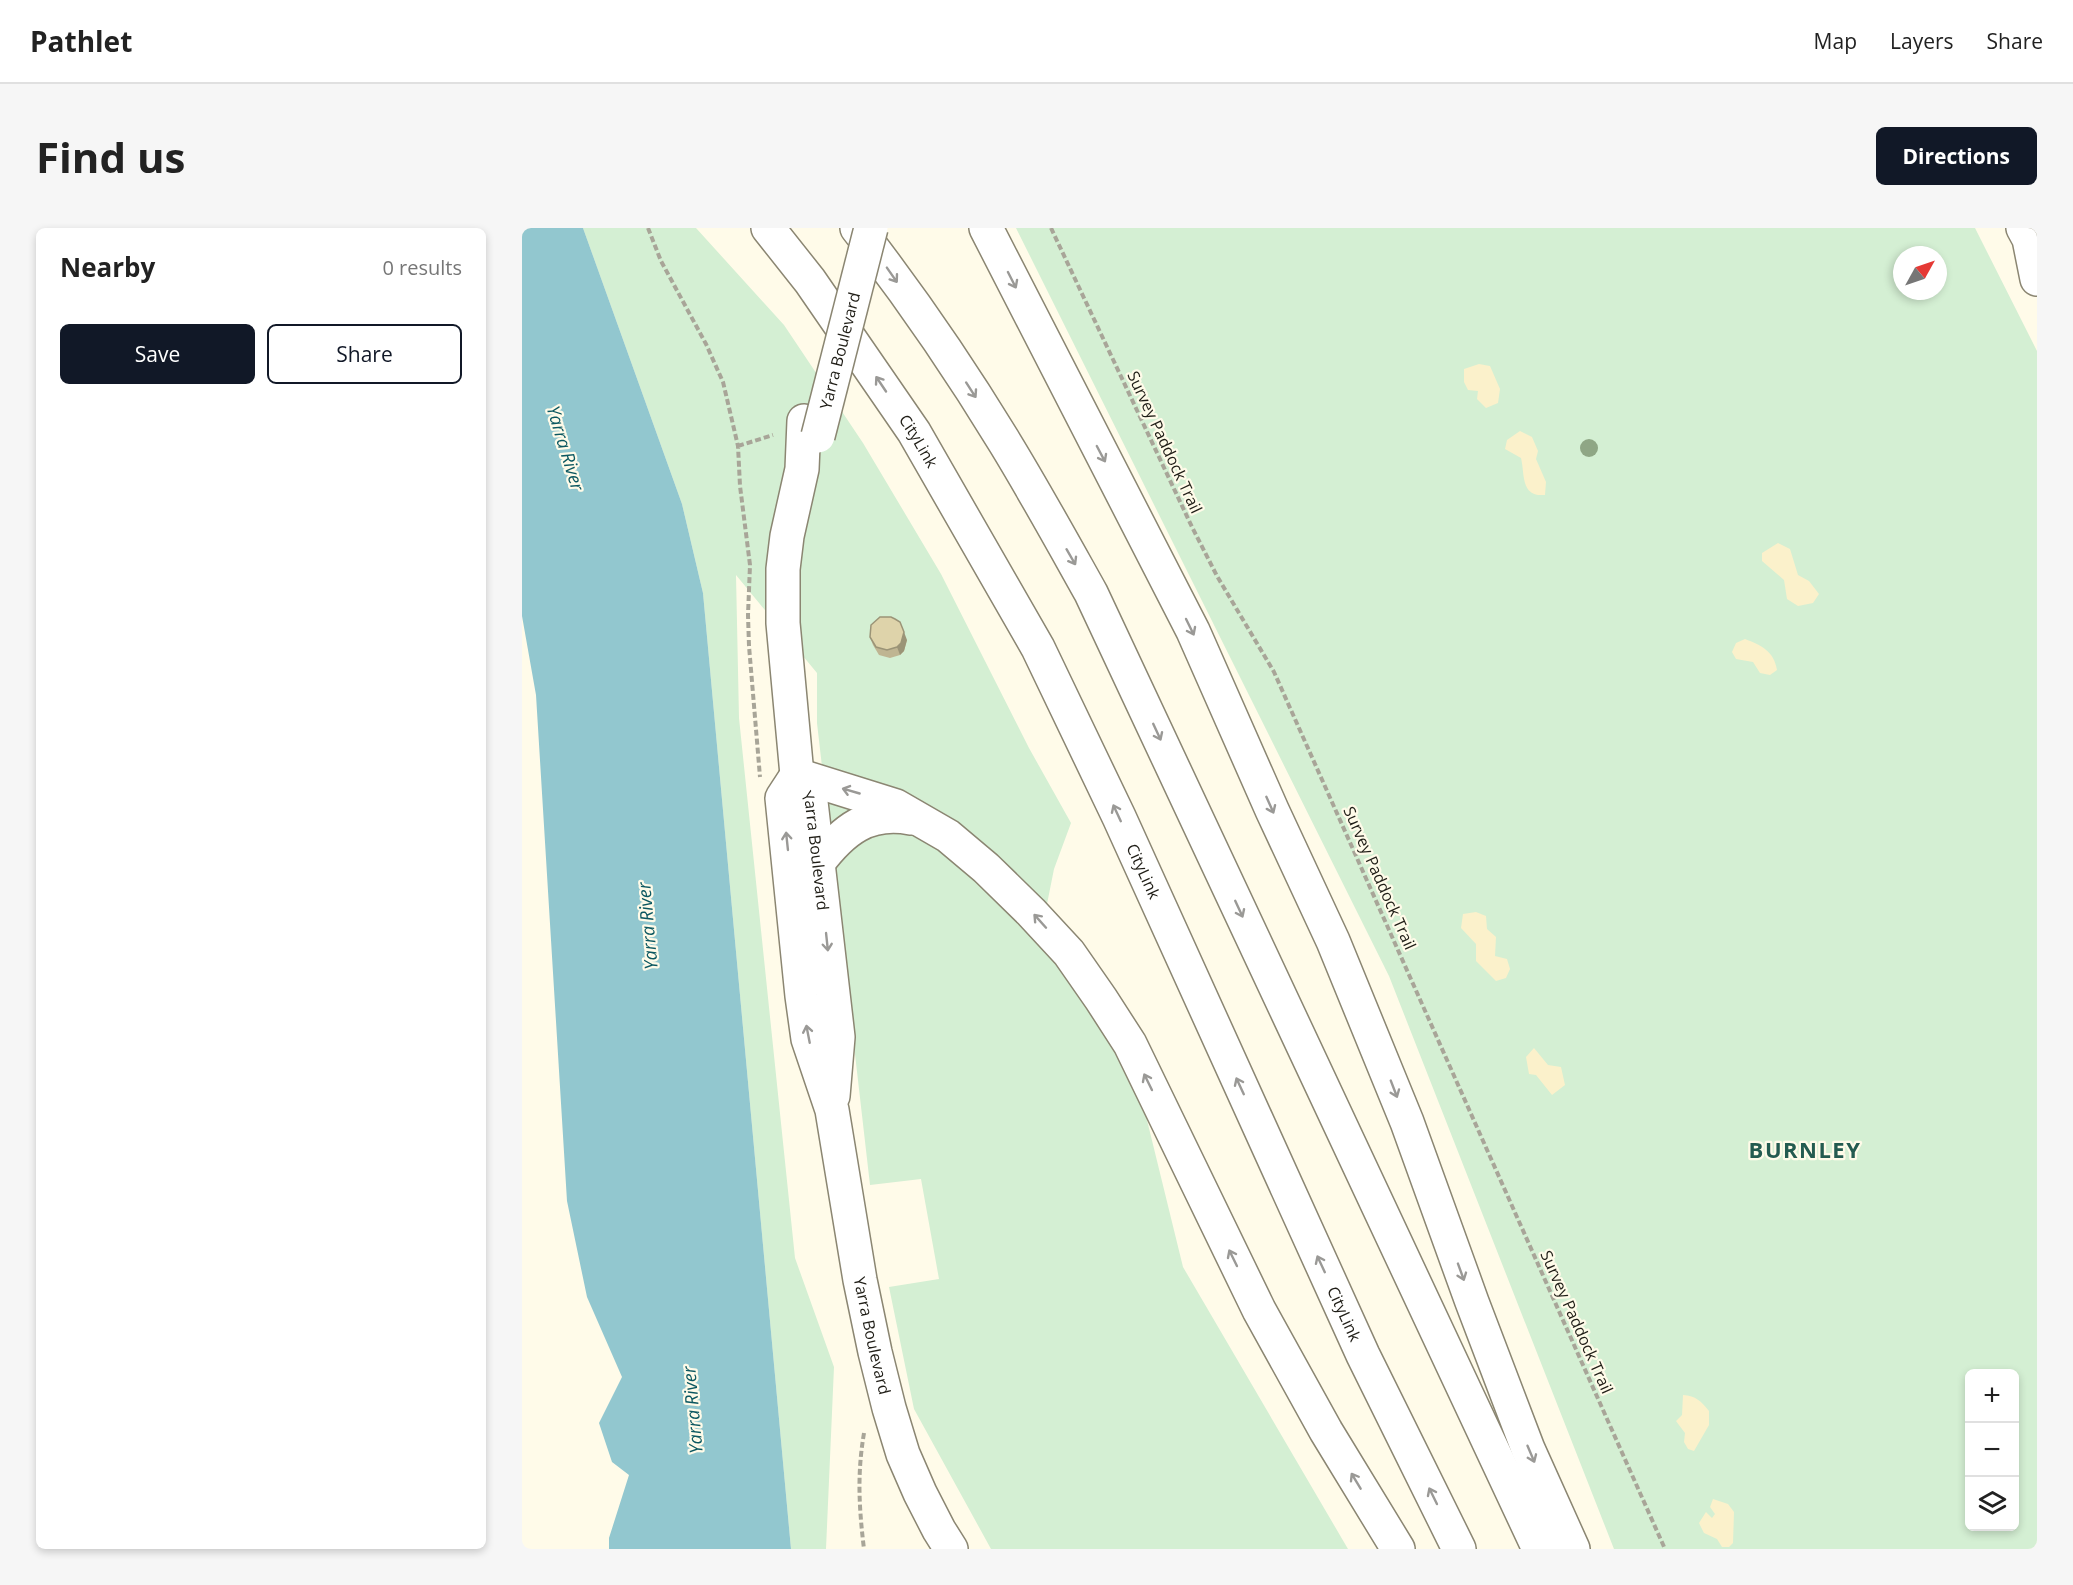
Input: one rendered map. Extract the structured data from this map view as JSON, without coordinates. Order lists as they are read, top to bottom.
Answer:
{
  "streets": {
    "main road": ["Yarra Boulevard", "CityLink"],
    "path": ["Survey Paddock Trail"]
  },
  "districts": ["BURNLEY"],
  "water": ["Yarra River"],
  "north": "top right",
  "page": {
    "header": "Pathlet",
    "nav": ["Map", "Layers", "Share"],
    "buttons": [
      "Directions",
      ["Save", "Share"]
    ],
    "title": "Find us",
    "heading": ["Nearby", "0 results"],
    "map_buttons": ["+", "−"]
  }
}
